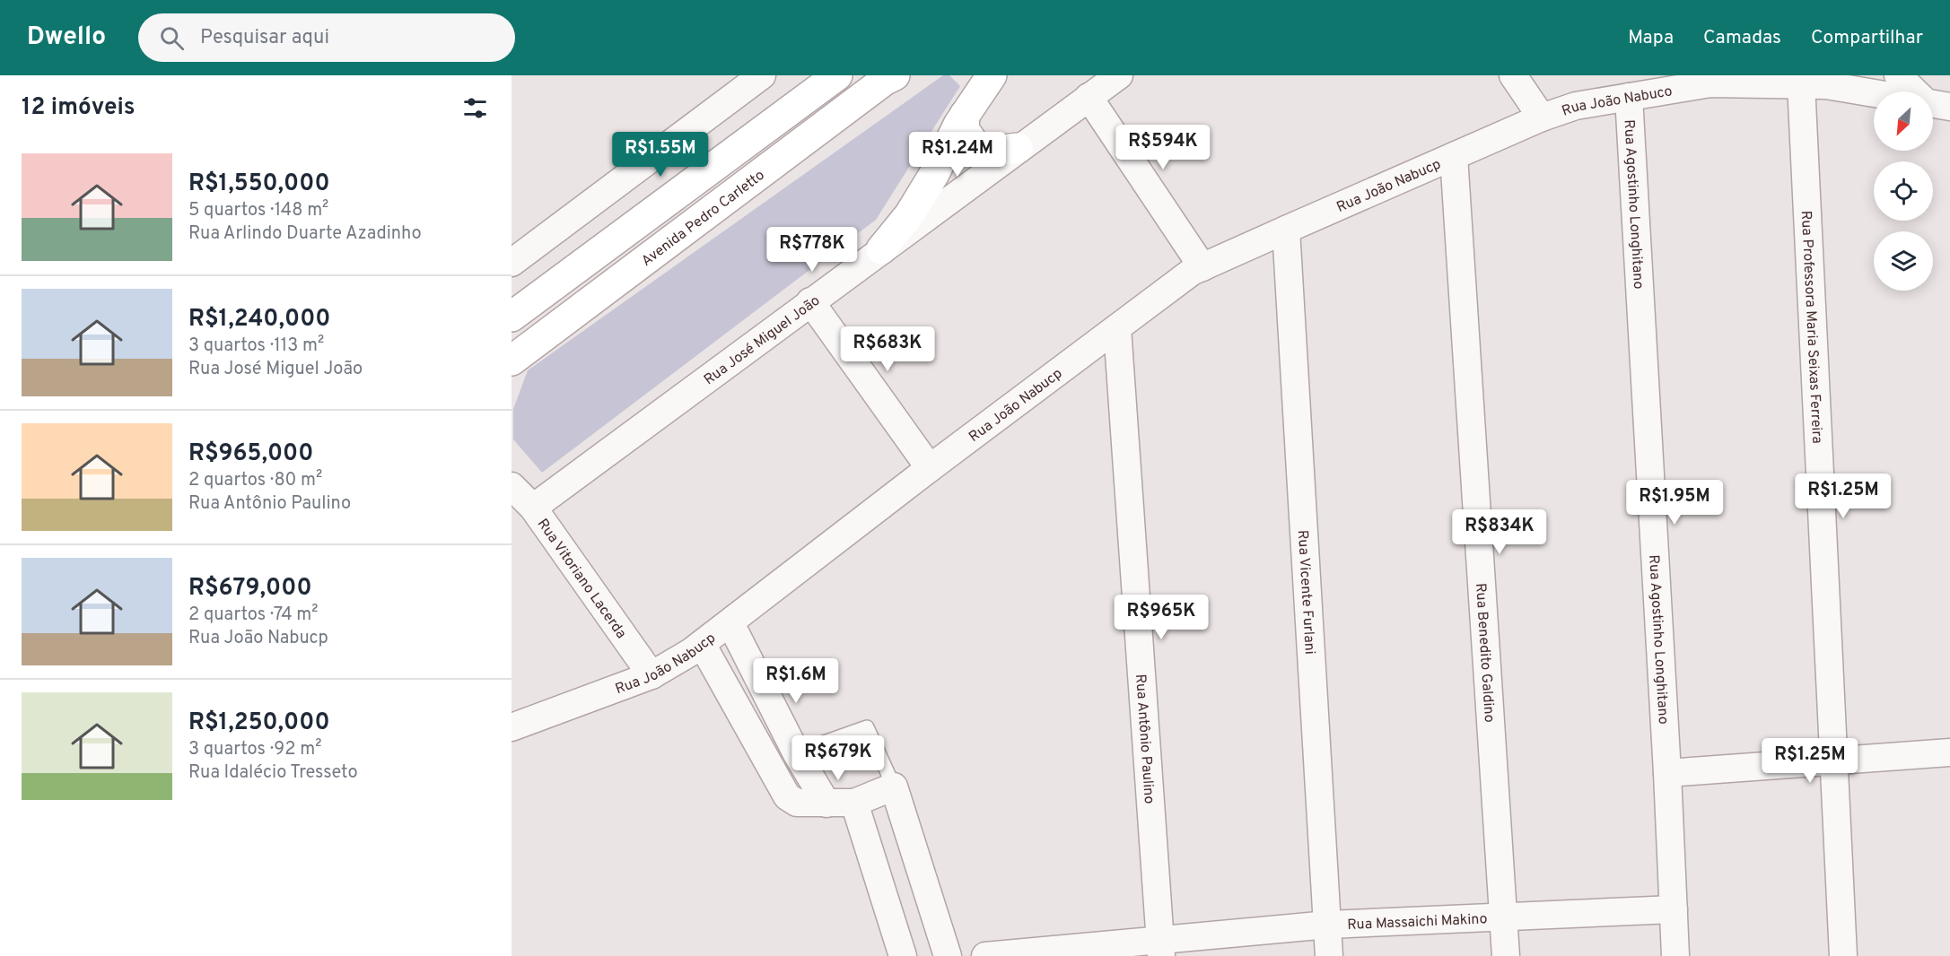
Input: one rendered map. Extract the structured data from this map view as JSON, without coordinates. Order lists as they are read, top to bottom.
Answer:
{
  "streets": {
    "main road": ["Avenida Pedro Carletto"],
    "street": [
      "Rua João Nabuco",
      "Rua João Nabucp",
      "Rua Agostinho Longhitano",
      "Rua Professora Maria Seixas Ferreira",
      "Rua José Miguel João",
      "Rua Vitoriano Lacerda",
      "Rua Vicente Furlani",
      "Rua Benedito Galdino",
      "Rua Antônio Paulino",
      "Rua Massaichi Makino"
    ]
  },
  "crossings": [
    ["Rua João Nabuco", "Rua João Nabucp"],
    ["Rua João Nabuco", "Rua Agostinho Longhitano"],
    ["Rua João Nabuco", "Rua Professora Maria Seixas Ferreira"],
    ["Rua João Nabucp", "Rua Vitoriano Lacerda"],
    ["Rua João Nabucp", "Rua Vicente Furlani"],
    ["Rua João Nabucp", "Rua Benedito Galdino"],
    ["Rua João Nabucp", "Rua Antônio Paulino"],
    ["Rua Agostinho Longhitano", "Rua Massaichi Makino"],
    ["Rua José Miguel João", "Rua Vitoriano Lacerda"],
    ["Rua Vicente Furlani", "Rua Massaichi Makino"],
    ["Rua Benedito Galdino", "Rua Massaichi Makino"],
    ["Rua Antônio Paulino", "Rua Massaichi Makino"]
  ],
  "north": "bottom left",
  "page": {
    "header": "Dwello",
    "search": "Pesquisar aqui",
    "nav": ["Mapa", "Camadas", "Compartilhar"],
    "heading": "12 imóveis",
    "price": [
      "R$594K",
      "R$1.55M",
      "R$1.24M",
      "R$778K",
      "R$683K",
      "R$1.25M",
      "R$1.95M",
      "R$834K",
      "R$965K",
      "R$1.6M",
      "R$679K",
      "R$1.25M"
    ],
    "list": [
      {
        "name": "R$1,550,000",
        "note": "5 quartos · 148 m² · Rua Arlindo Duarte Azadinho"
      },
      {
        "name": "R$1,240,000",
        "note": "3 quartos · 113 m² · Rua José Miguel João"
      },
      {
        "name": "R$965,000",
        "note": "2 quartos · 80 m² · Rua Antônio Paulino"
      },
      {
        "name": "R$679,000",
        "note": "2 quartos · 74 m² · Rua João Nabucp"
      },
      {
        "name": "R$1,250,000",
        "note": "3 quartos · 92 m² · Rua Idalécio Tresseto"
      }
    ]
  }
}
